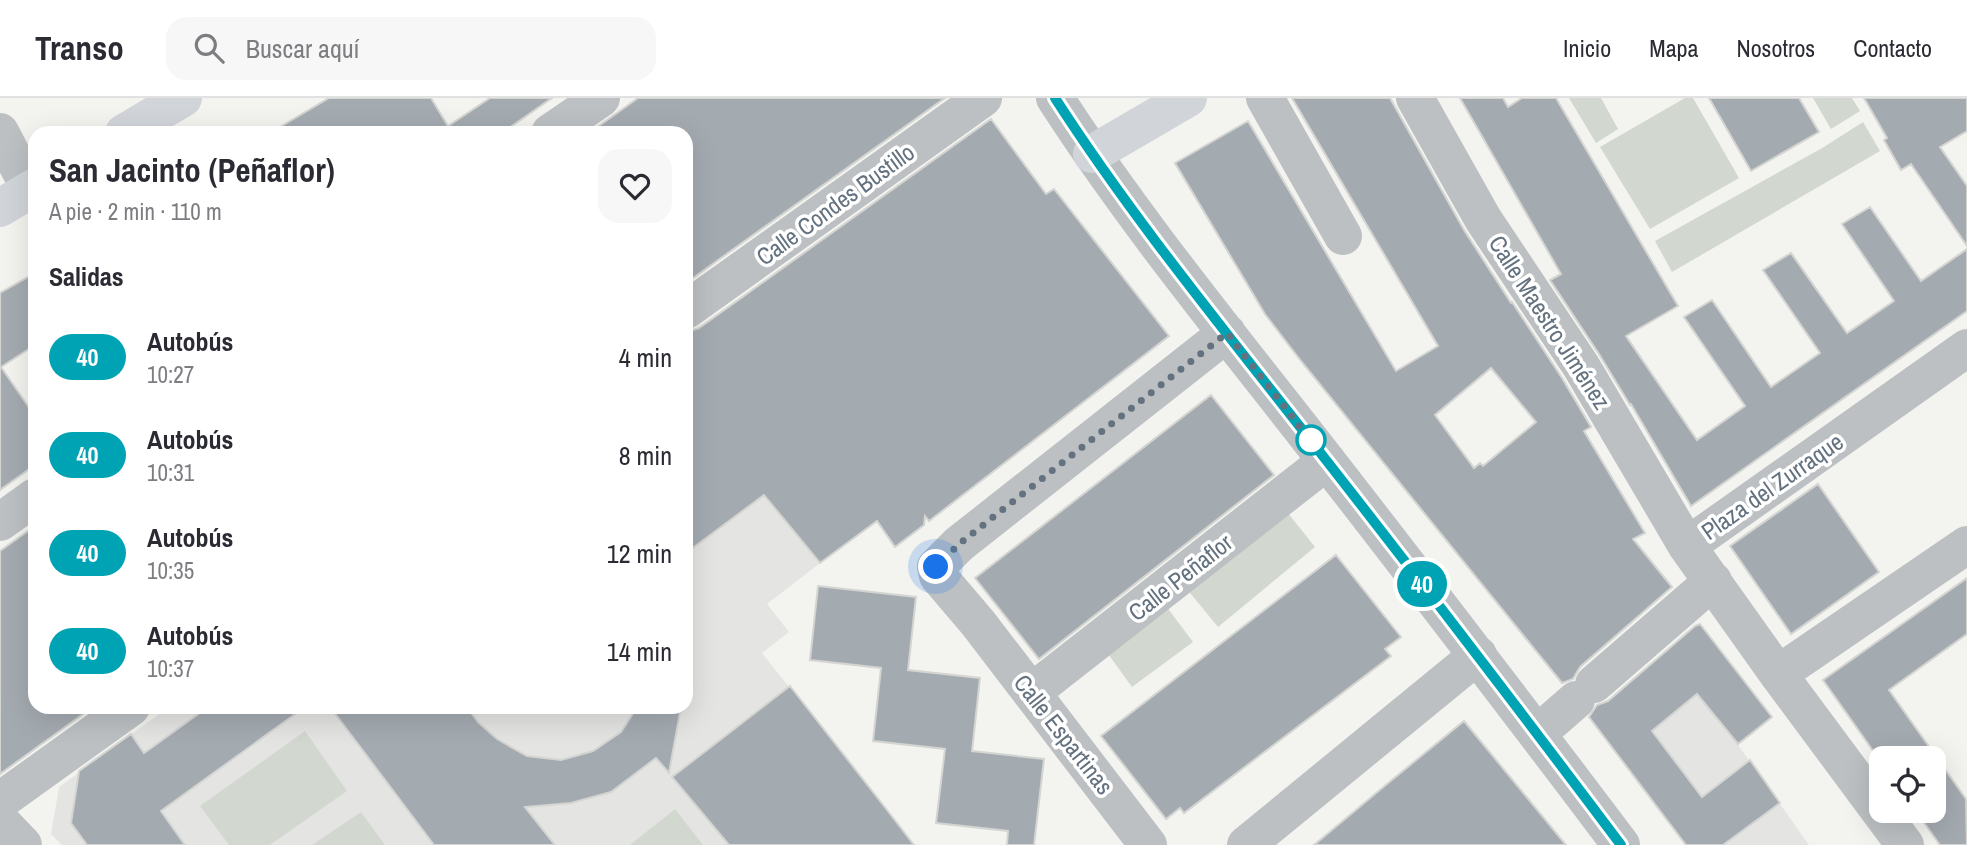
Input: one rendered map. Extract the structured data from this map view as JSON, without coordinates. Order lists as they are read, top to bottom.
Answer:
{
  "streets": {
    "street": [
      "Calle Condes Bustillo",
      "Calle Maestro Jiménez",
      "Plaza del Zurraque",
      "Calle Peñaflor",
      "Calle Espartinas"
    ]
  },
  "crossings": [
    ["Calle Maestro Jiménez", "Plaza del Zurraque"],
    ["Calle Peñaflor", "Calle Espartinas"]
  ],
  "lines": ["bus line 40"],
  "page": {
    "header": "Transo",
    "search": "Buscar aquí",
    "nav": [
      "Inicio",
      "Mapa",
      "Nosotros",
      "Contacto"
    ],
    "on_map": "40",
    "heading": [
      ["San Jacinto (Peñaflor)", "A pie · 2 min · 110 m"],
      "Salidas"
    ],
    "list": [
      {
        "mark": "40",
        "name": "Autobús",
        "note": "10:27",
        "value": "4 min"
      },
      {
        "mark": "40",
        "name": "Autobús",
        "note": "10:31",
        "value": "8 min"
      },
      {
        "mark": "40",
        "name": "Autobús",
        "note": "10:35",
        "value": "12 min"
      },
      {
        "mark": "40",
        "name": "Autobús",
        "note": "10:37",
        "value": "14 min"
      }
    ]
  }
}
